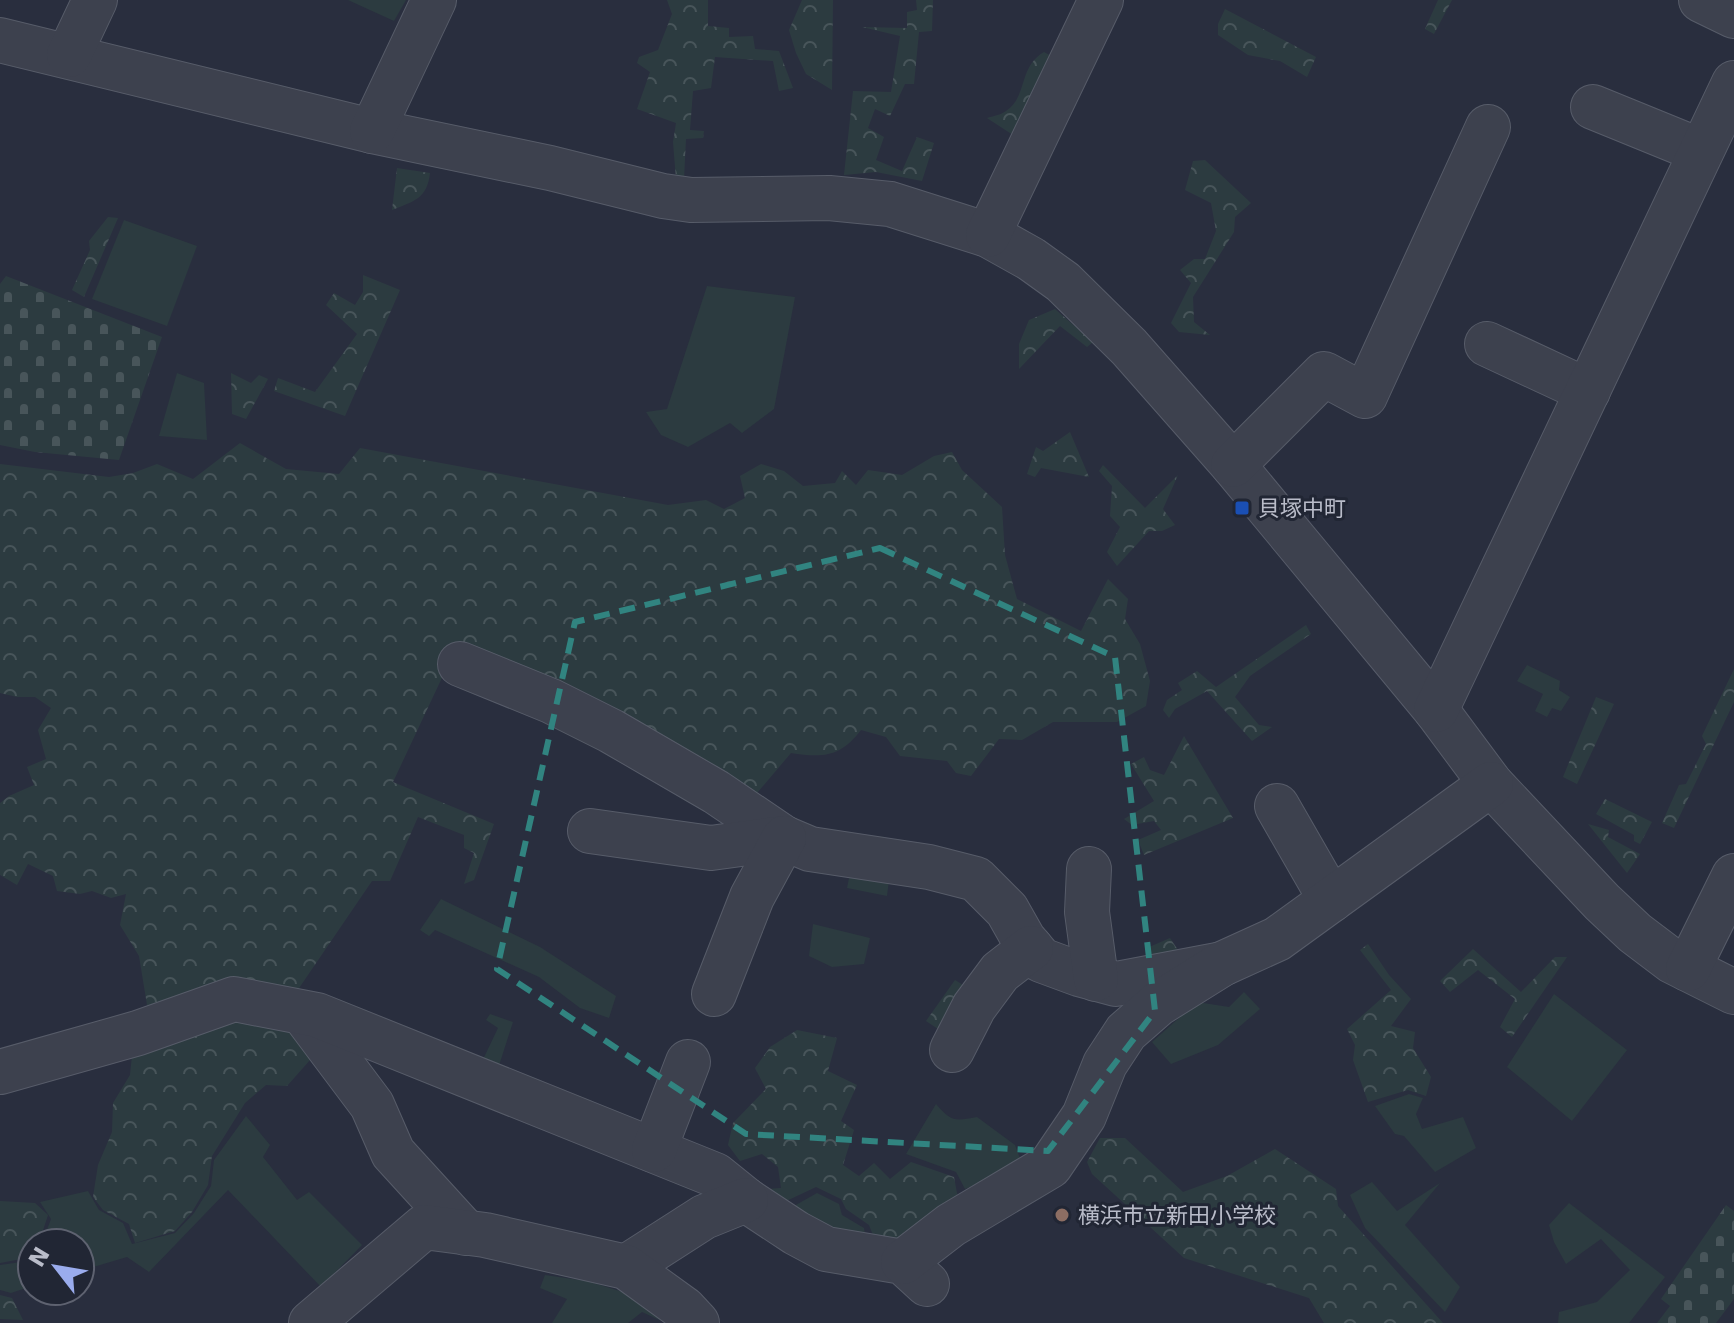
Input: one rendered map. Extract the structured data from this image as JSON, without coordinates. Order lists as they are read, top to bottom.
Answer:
{
  "places": {
    "transit": ["貝塚中町"],
    "other": ["横浜市立新田小学校"]
  },
  "north": "top left"
}
